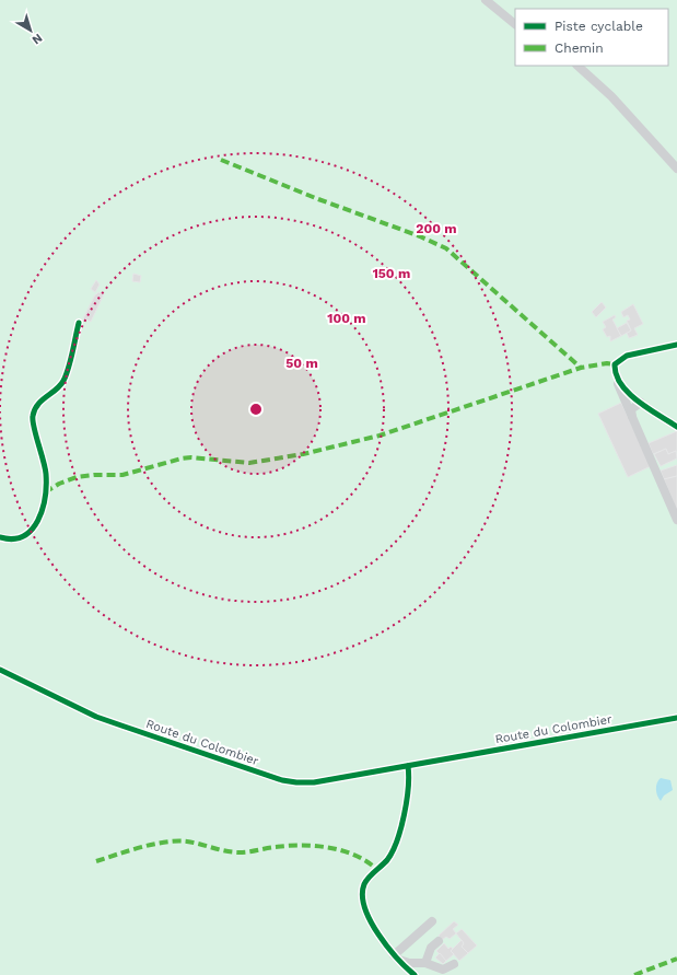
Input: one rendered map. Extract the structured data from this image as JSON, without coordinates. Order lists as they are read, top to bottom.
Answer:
{
  "streets": {
    "street": ["Route du Colombier"]
  },
  "legend": ["Piste cyclable", "Chemin"],
  "north": "bottom right",
  "rings": [
    "200 m",
    "150 m",
    "100 m",
    "50 m"
  ]
}
